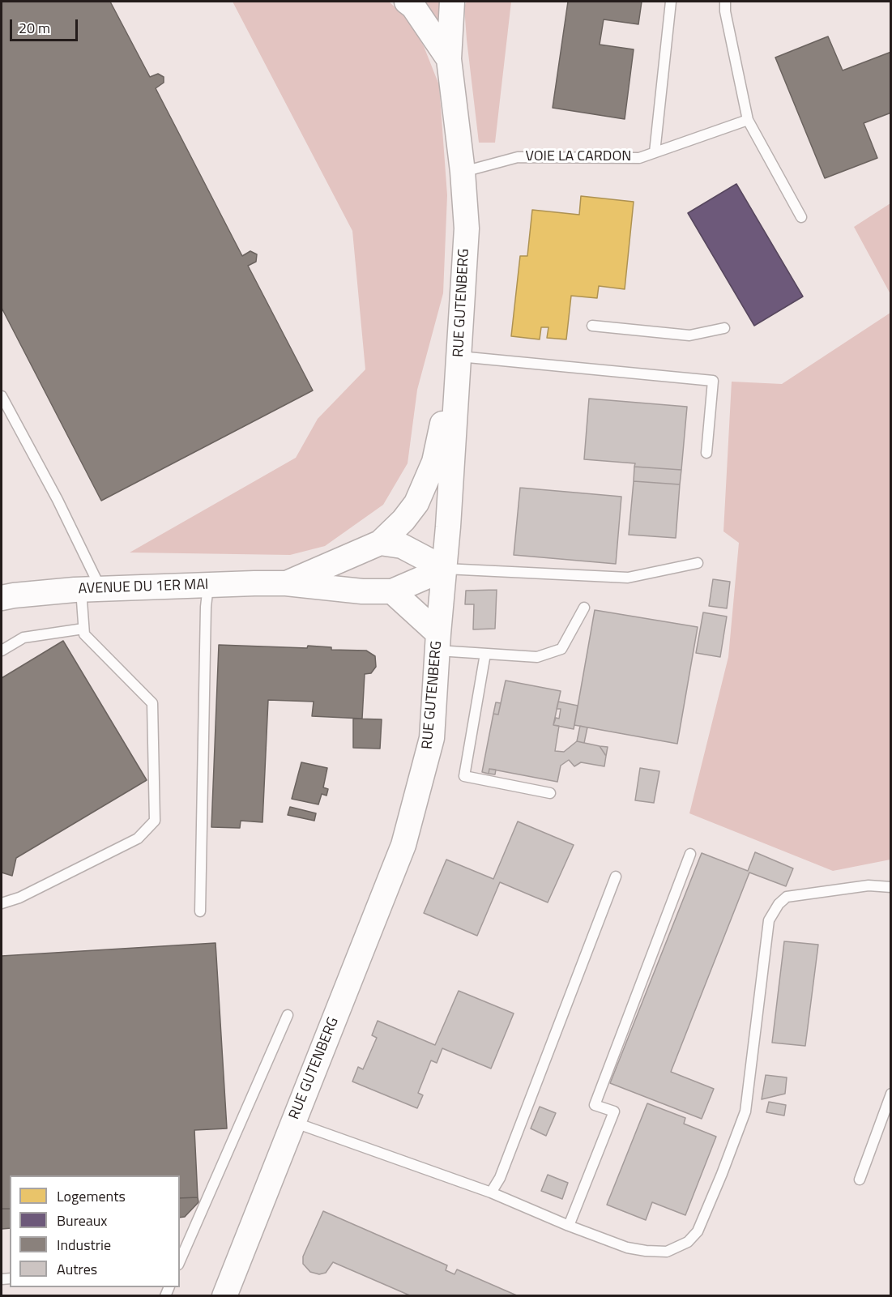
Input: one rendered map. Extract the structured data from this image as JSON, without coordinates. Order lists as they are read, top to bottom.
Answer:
{
  "streets": {
    "street": ["RUE GUTENBERG", "AVENUE DU 1ER MAI"],
    "lane": ["VOIE LA CARDON"]
  },
  "crossings": [
    ["VOIE LA CARDON", "RUE GUTENBERG"],
    ["RUE GUTENBERG", "AVENUE DU 1ER MAI"]
  ],
  "legend": [
    "Logements",
    "Bureaux",
    "Industrie",
    "Autres"
  ],
  "scale_bar": "20 m"
}
